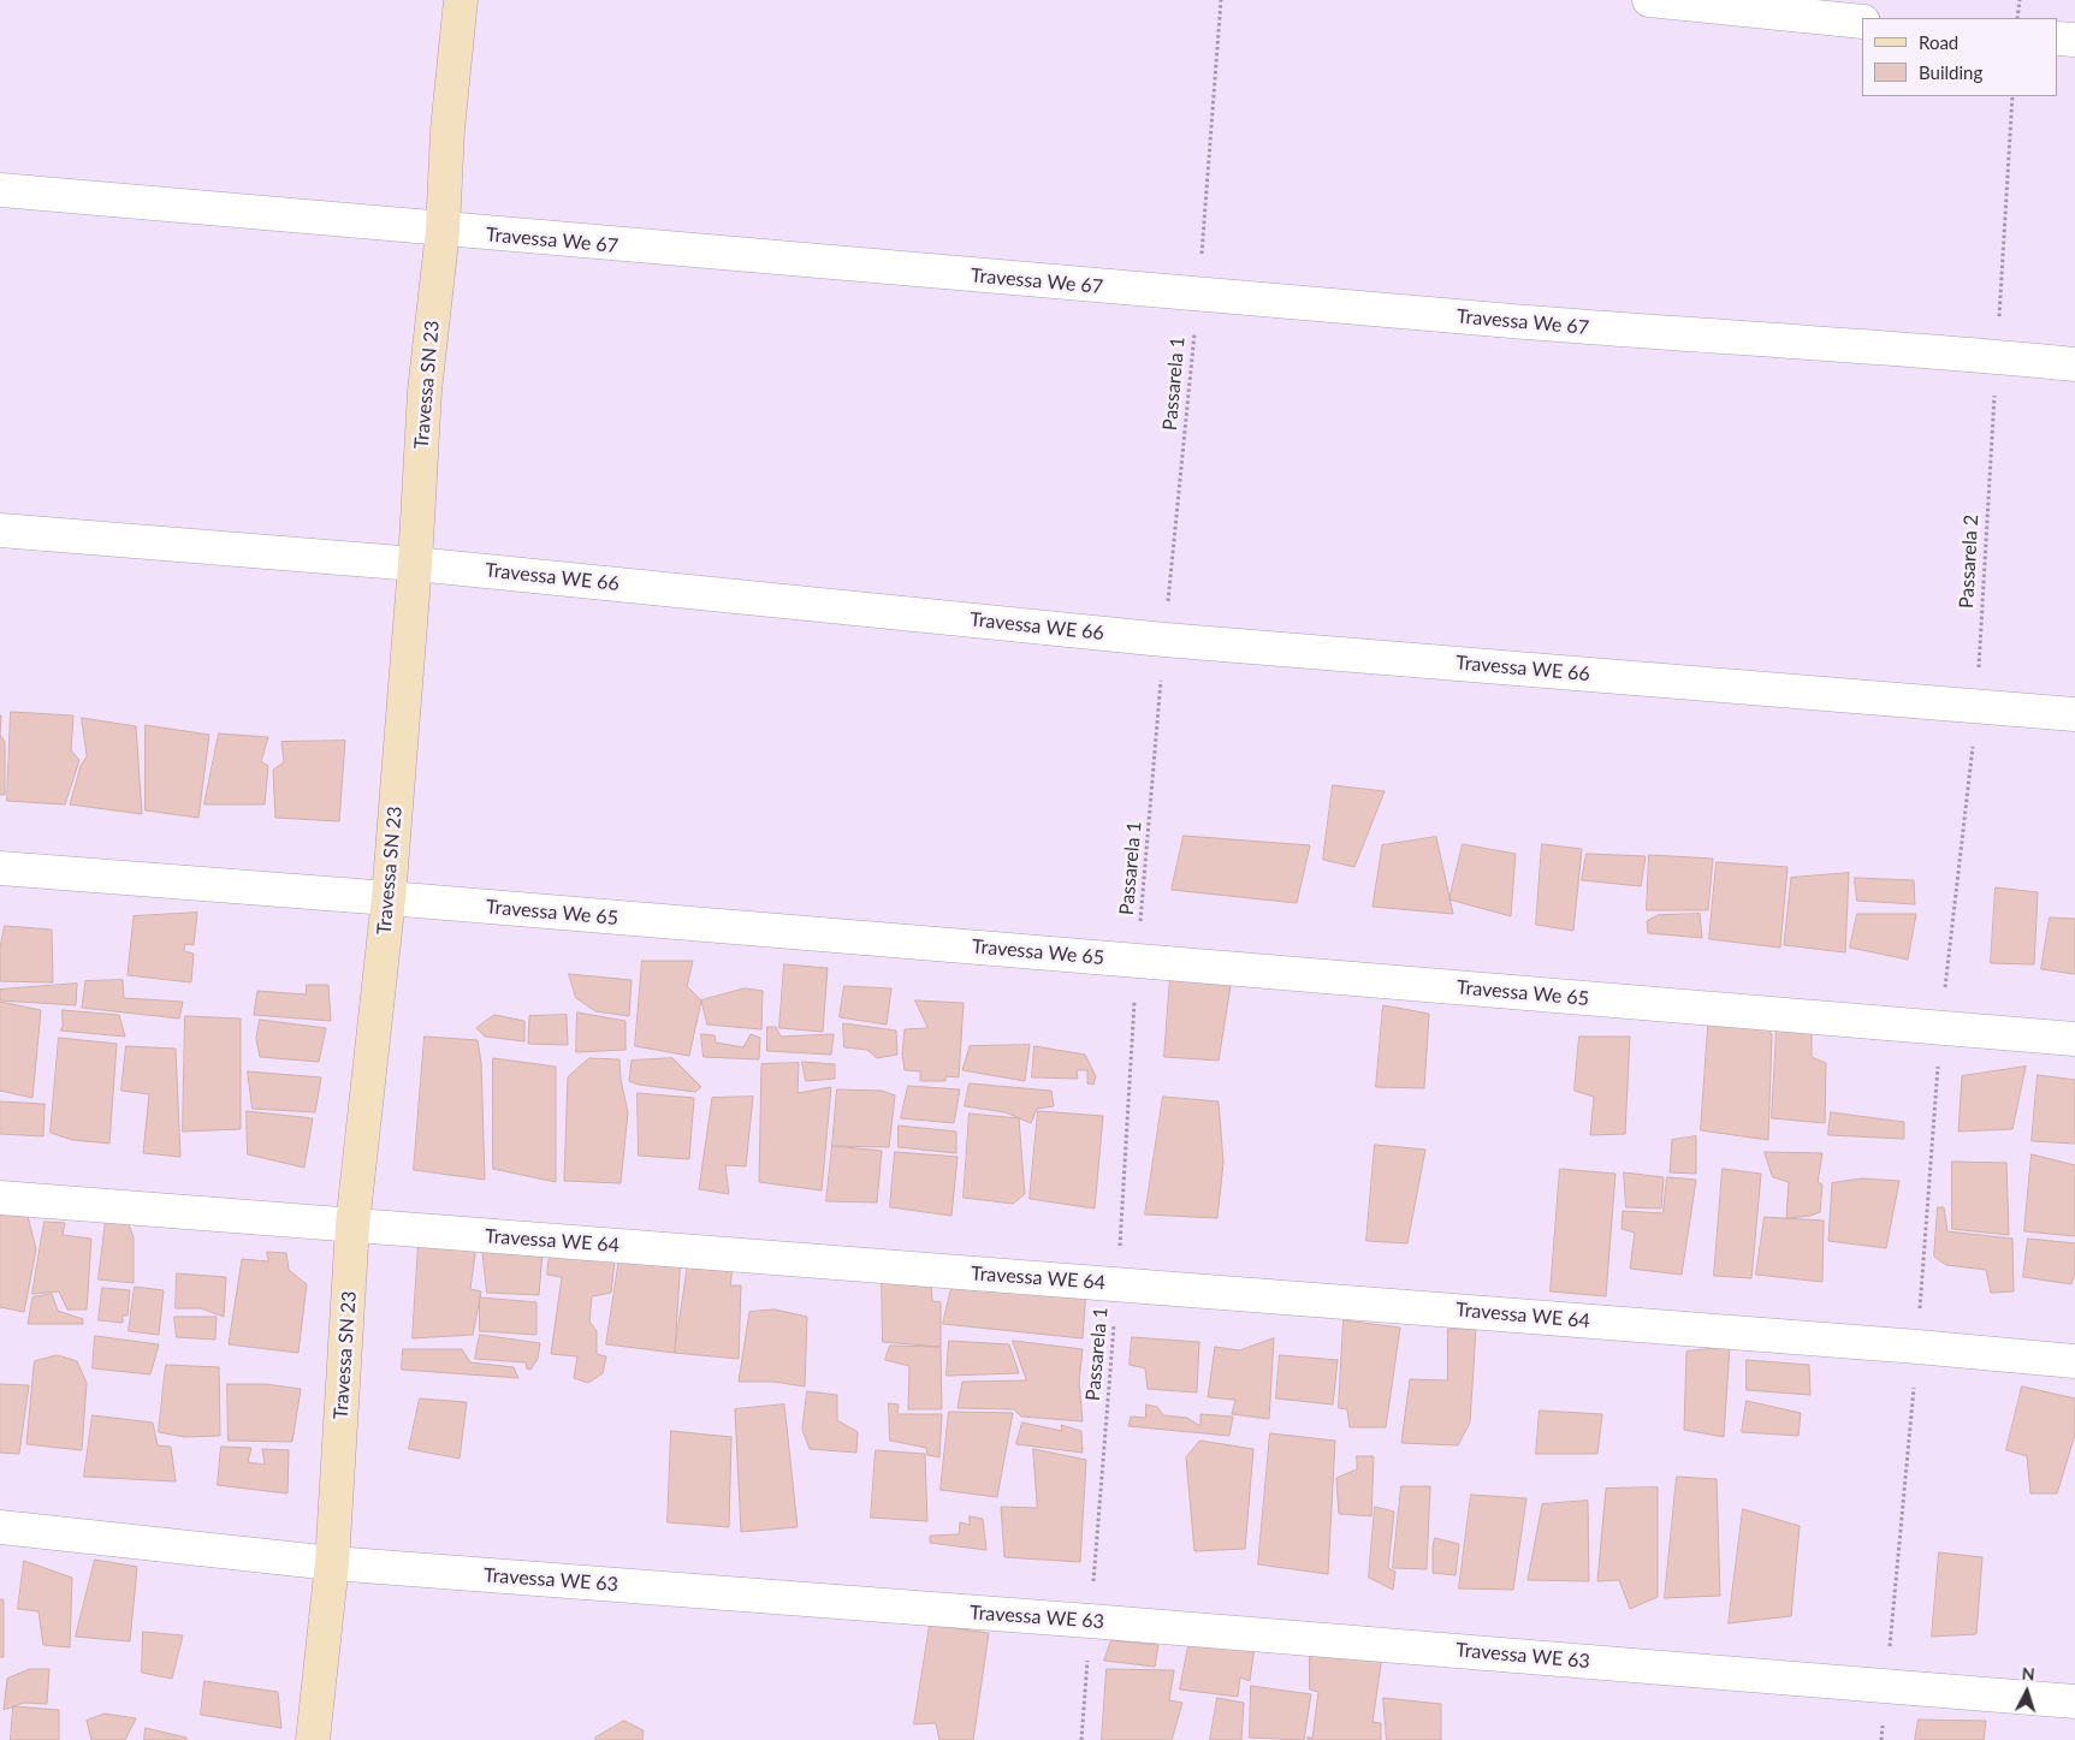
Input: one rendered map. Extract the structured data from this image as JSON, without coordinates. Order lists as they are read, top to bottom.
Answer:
{
  "streets": {
    "main road": ["Travessa SN 23"],
    "street": [
      "Travessa We 67",
      "Travessa WE 66",
      "Travessa We 65",
      "Travessa WE 64",
      "Travessa WE 63"
    ],
    "path": ["Passarela 1", "Passarela 2"]
  },
  "crossings": [
    ["Travessa We 67", "Passarela 1"],
    ["Travessa We 67", "Travessa SN 23"],
    ["Travessa We 67", "Passarela 2"],
    ["Passarela 1", "Travessa WE 66"],
    ["Passarela 1", "Travessa We 65"],
    ["Passarela 1", "Travessa WE 64"],
    ["Passarela 1", "Travessa WE 63"],
    ["Travessa SN 23", "Travessa WE 66"],
    ["Travessa SN 23", "Travessa We 65"],
    ["Travessa SN 23", "Travessa WE 64"],
    ["Travessa SN 23", "Travessa WE 63"],
    ["Passarela 2", "Travessa WE 66"],
    ["Passarela 2", "Travessa We 65"]
  ],
  "legend": ["Road", "Building"],
  "north": "top"
}
